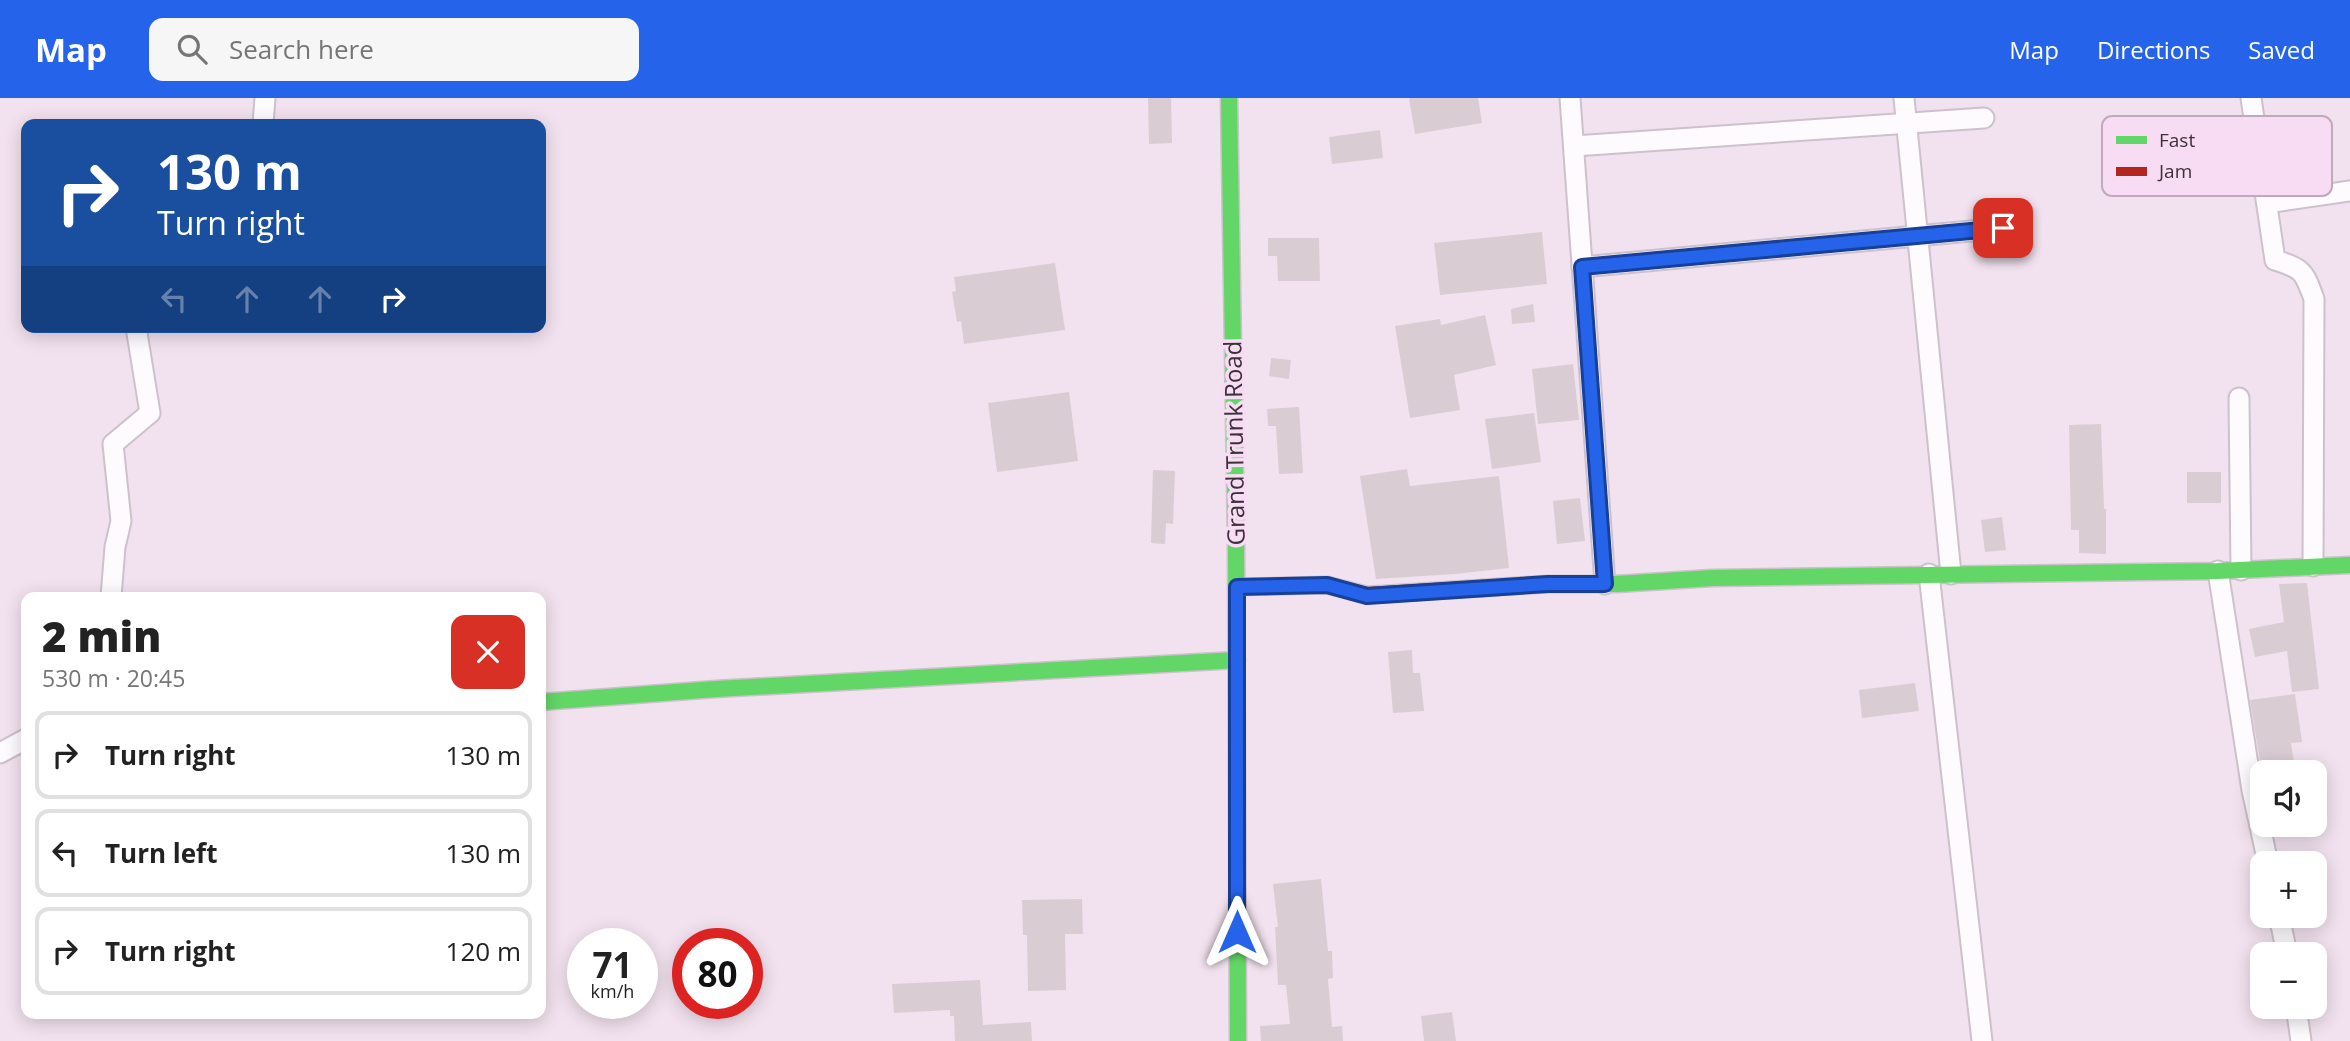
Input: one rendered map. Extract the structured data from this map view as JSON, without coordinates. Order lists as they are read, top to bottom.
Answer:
{
  "streets": {
    "main road": ["Grand Trunk Road"]
  },
  "legend": ["Fast", "Jam"],
  "page": {
    "header": "Map",
    "search": "Search here",
    "nav": ["Map", "Directions", "Saved"],
    "turn": ["130 m", "Turn right"],
    "heading": ["2 min", "530 m · 20:45"],
    "list": [
      {
        "name": "Turn right",
        "value": "130 m"
      },
      {
        "name": "Turn left",
        "value": "130 m"
      },
      {
        "name": "Turn right",
        "value": "120 m"
      }
    ],
    "map_buttons": ["+", "−"],
    "speed": "71 km/h",
    "limit": "80"
  }
}
